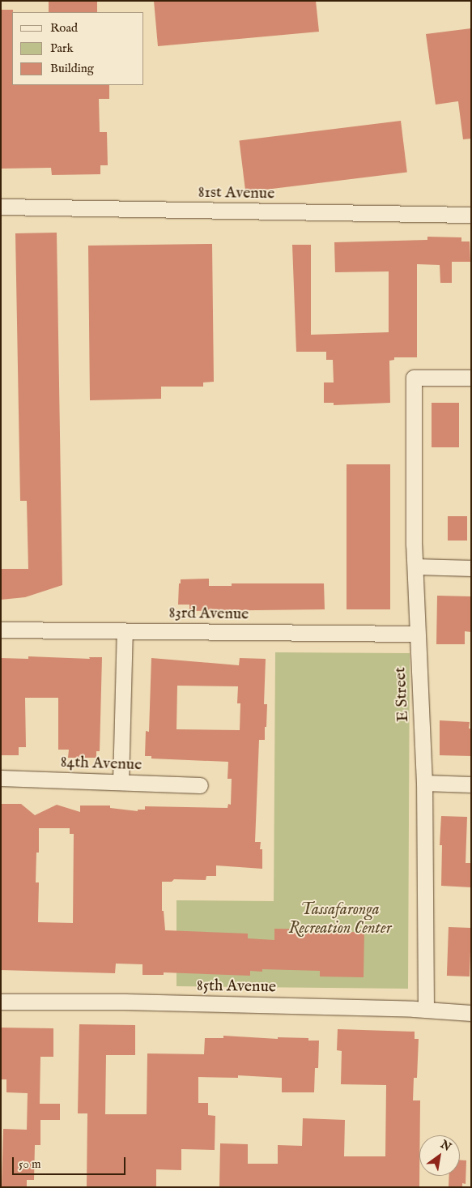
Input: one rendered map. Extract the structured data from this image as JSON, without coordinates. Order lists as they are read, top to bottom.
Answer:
{
  "streets": {
    "street": [
      "81st Avenue",
      "83rd Avenue",
      "E Street",
      "84th Avenue",
      "85th Avenue"
    ]
  },
  "crossings": [
    ["83rd Avenue", "E Street"],
    ["E Street", "85th Avenue"]
  ],
  "parks": ["Tassafaronga Recreation Center"],
  "legend": ["Road", "Park", "Building"],
  "scale_bar": "50 m",
  "north": "top right"
}
